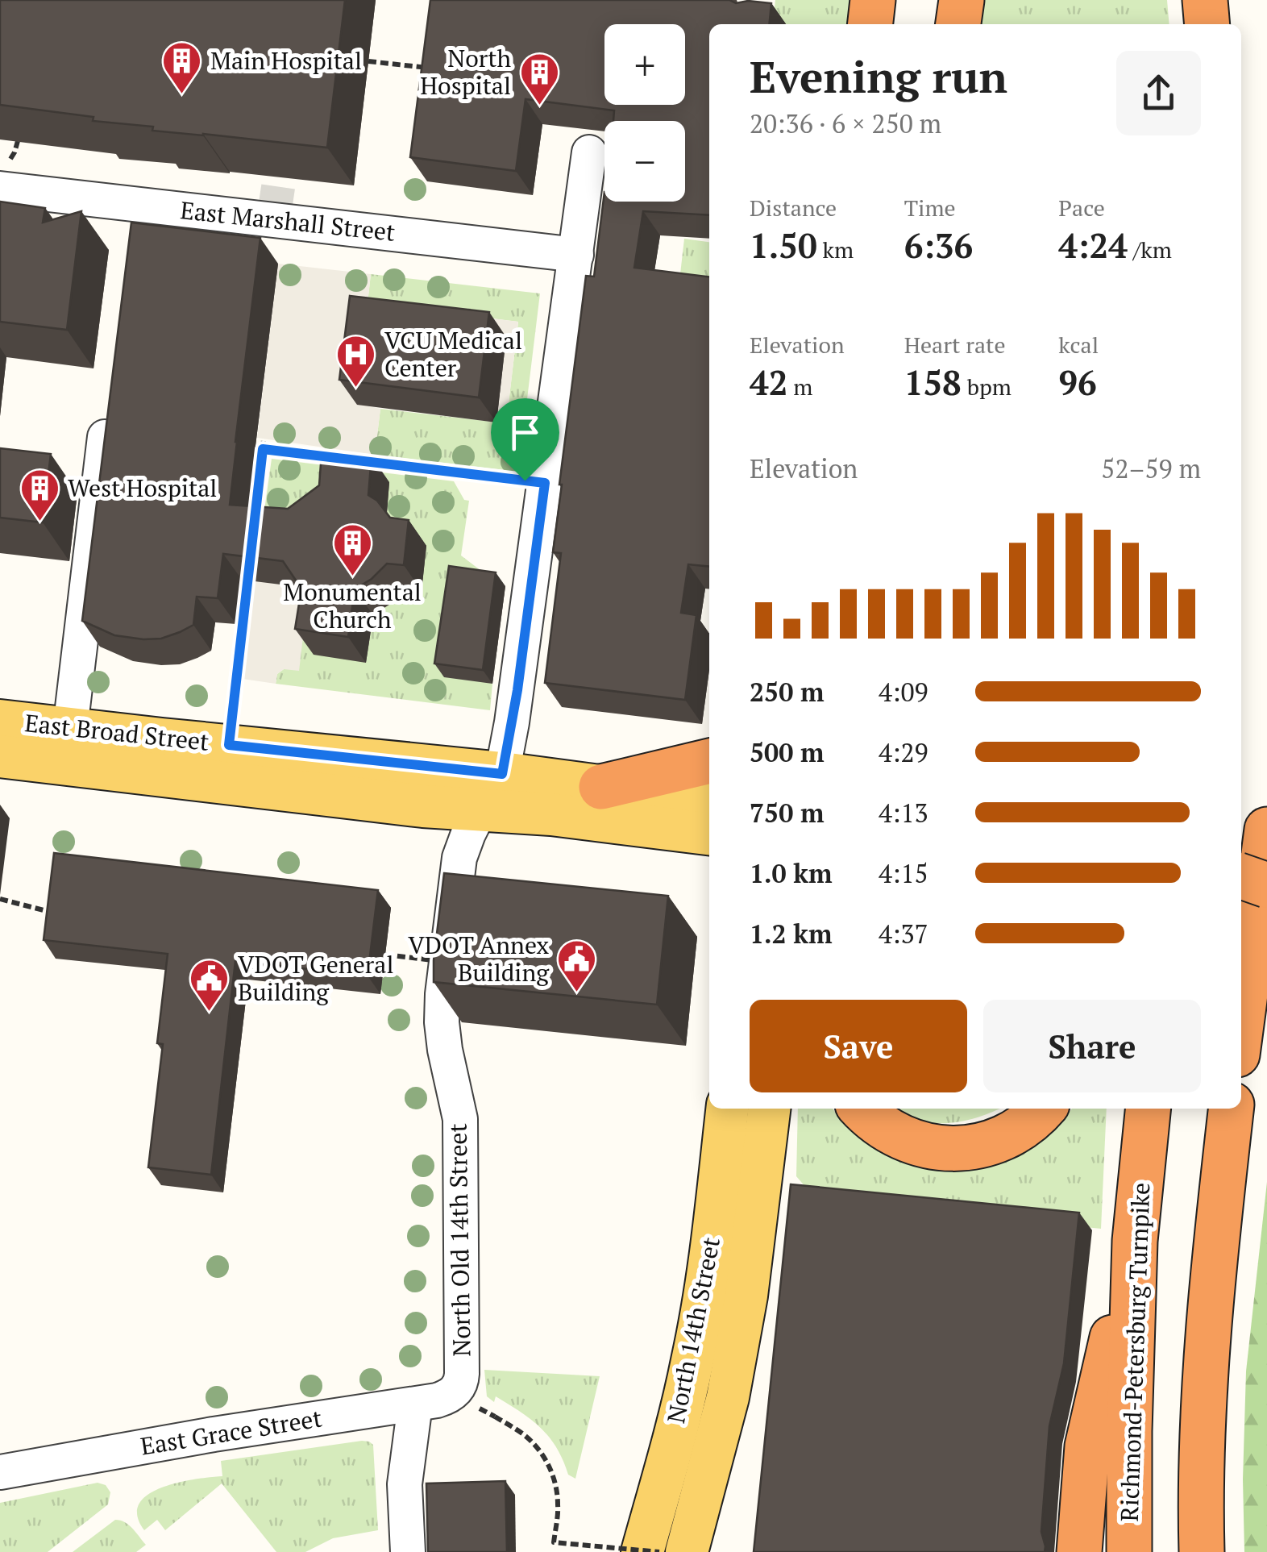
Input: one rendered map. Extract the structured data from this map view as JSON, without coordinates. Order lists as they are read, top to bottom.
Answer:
{
  "streets": {
    "highway": ["Richmond-Petersburg Turnpike"],
    "main road": ["East Broad Street", "North 14th Street"],
    "street": ["East Marshall Street", "North Old 14th Street", "East Grace Street"]
  },
  "crossings": [
    ["East Broad Street", "North Old 14th Street"],
    ["North Old 14th Street", "East Grace Street"]
  ],
  "places": {
    "building": [
      "Main Hospital",
      "North Hospital",
      "West Hospital",
      "Monumental Church"
    ],
    "hospital": ["VCU Medical Center"],
    "public building": ["VDOT Annex Building", "VDOT General Building"]
  },
  "page": {
    "map_buttons": ["+", "−"],
    "heading": ["Evening run", "20:36 · 6 × 250 m"],
    "stats": [
      ["Distance", "1.50 km"],
      ["Time", "6:36"],
      ["Pace", "4:24 /km"],
      ["Elevation", "42 m"],
      ["Heart rate", "158 bpm"],
      ["kcal", "96"]
    ],
    "chart": ["Elevation", "52–59 m"],
    "list": [
      {
        "name": "250 m",
        "note": "4:09"
      },
      {
        "name": "500 m",
        "note": "4:29"
      },
      {
        "name": "750 m",
        "note": "4:13"
      },
      {
        "name": "1.0 km",
        "note": "4:15"
      },
      {
        "name": "1.2 km",
        "note": "4:37"
      }
    ],
    "buttons": ["Save", "Share"]
  }
}
